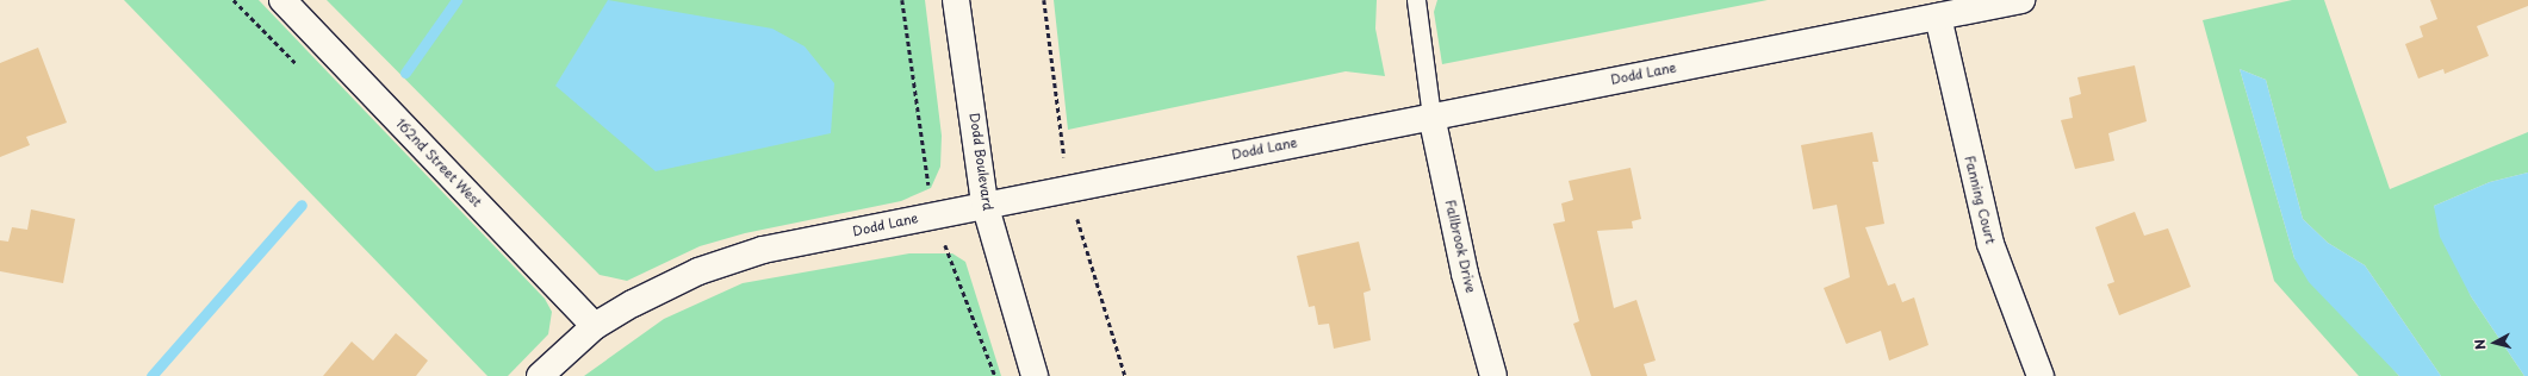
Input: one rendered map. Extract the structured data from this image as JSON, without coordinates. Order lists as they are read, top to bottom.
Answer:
{
  "streets": {
    "street": [
      "Dodd Lane",
      "Dodd Boulevard",
      "162nd Street West",
      "Fanning Court",
      "Fallbrook Drive"
    ]
  },
  "crossings": [
    ["Dodd Lane", "Dodd Boulevard"],
    ["Dodd Lane", "162nd Street West"],
    ["Dodd Lane", "Fanning Court"],
    ["Dodd Lane", "Fallbrook Drive"]
  ],
  "north": "left"
}
